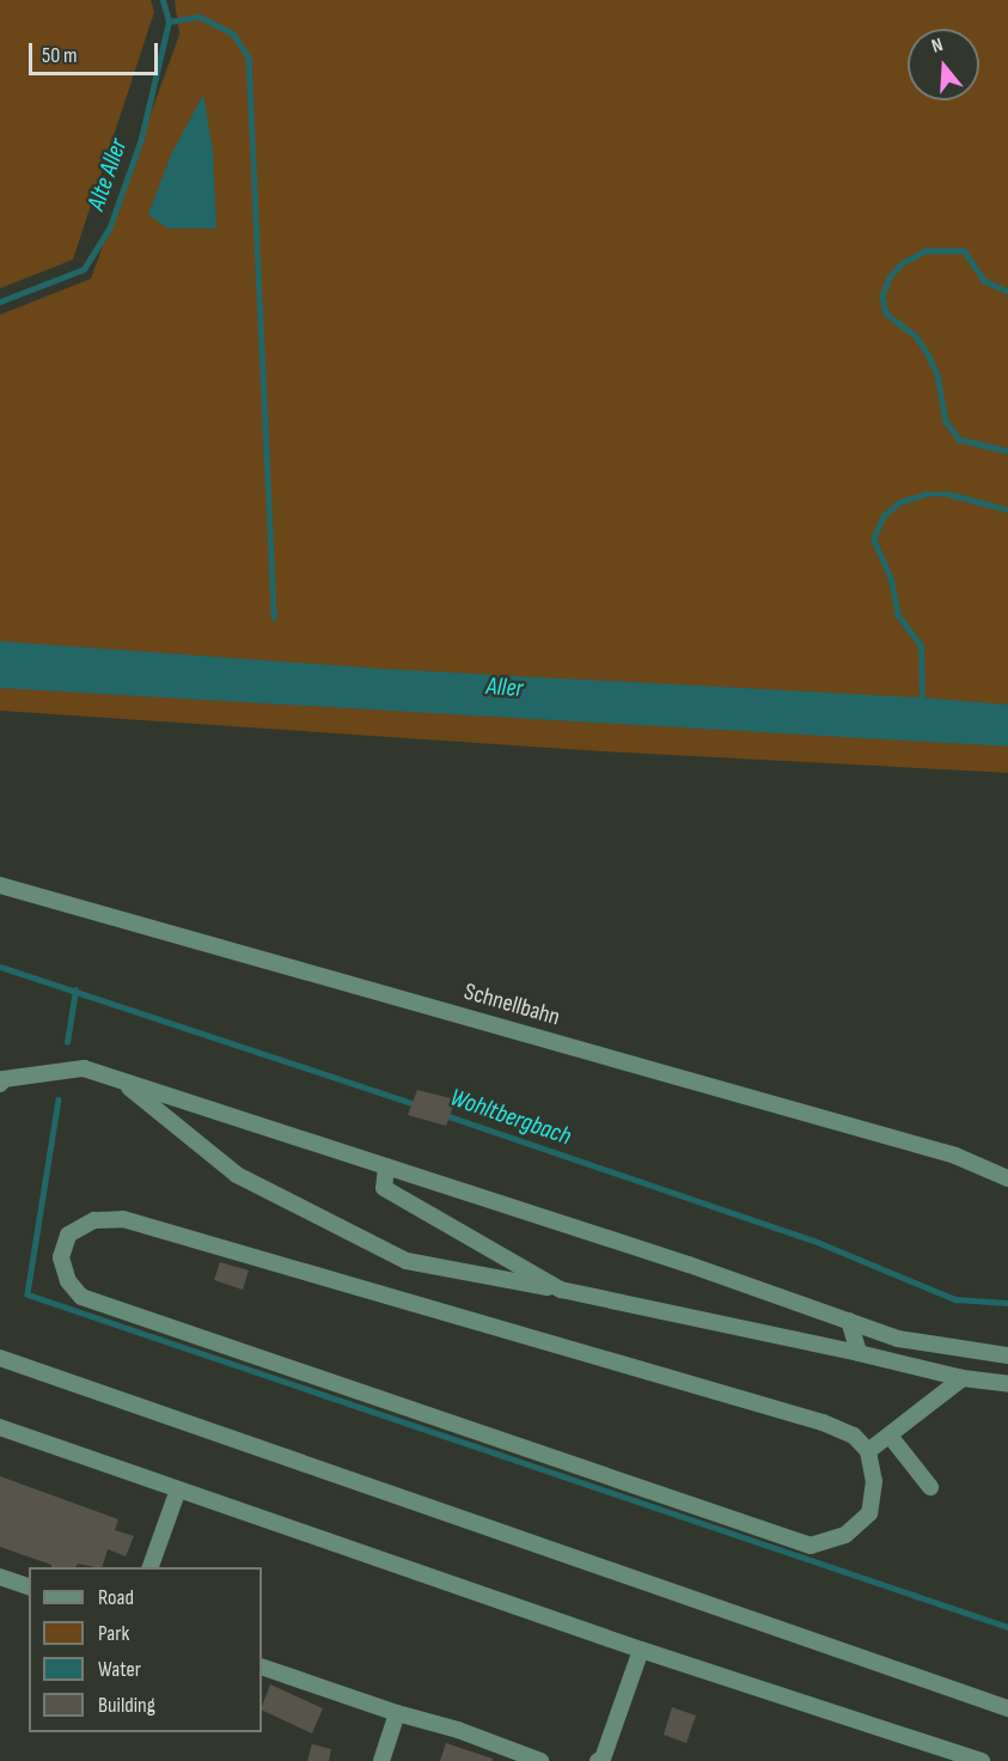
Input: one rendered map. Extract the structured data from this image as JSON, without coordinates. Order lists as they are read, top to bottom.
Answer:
{
  "streets": {
    "street": ["Schnellbahn"]
  },
  "water": ["Alte Aller", "Aller", "Wohltbergbach"],
  "legend": [
    "Road",
    "Park",
    "Water",
    "Building"
  ],
  "scale_bar": "50 m",
  "north": "top"
}
